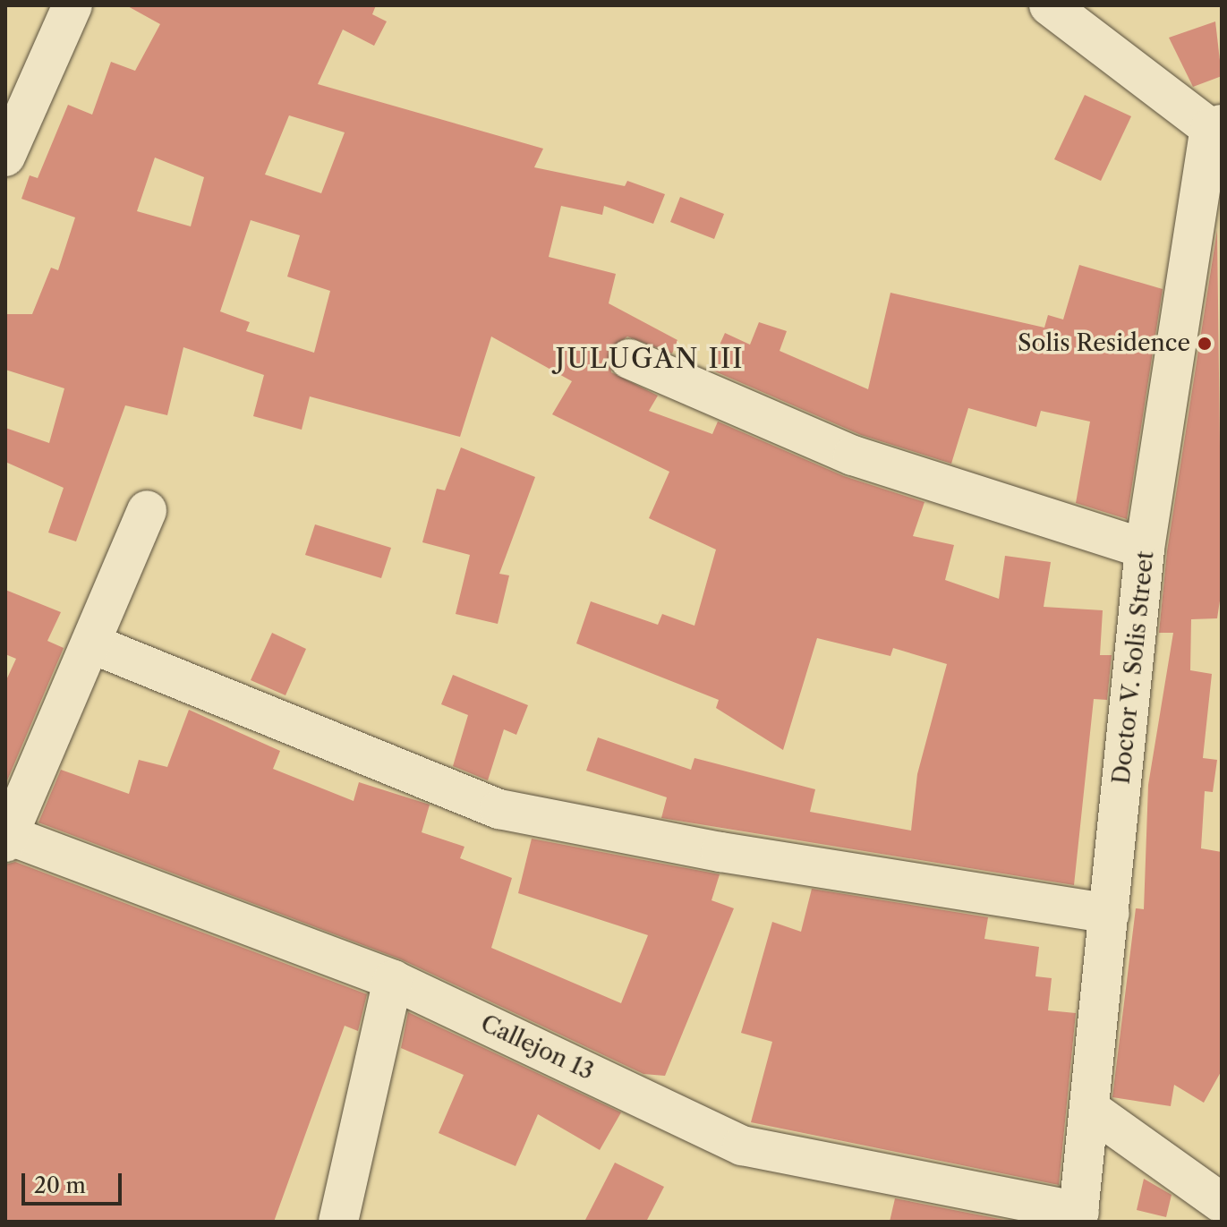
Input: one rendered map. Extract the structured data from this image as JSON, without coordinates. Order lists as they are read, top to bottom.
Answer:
{
  "streets": {
    "street": ["Doctor V. Solis Street", "Callejon 13"]
  },
  "crossings": [
    ["Doctor V. Solis Street", "Callejon 13"]
  ],
  "districts": ["JULUGAN III"],
  "places": ["Solis Residence"],
  "scale_bar": "20 m"
}
